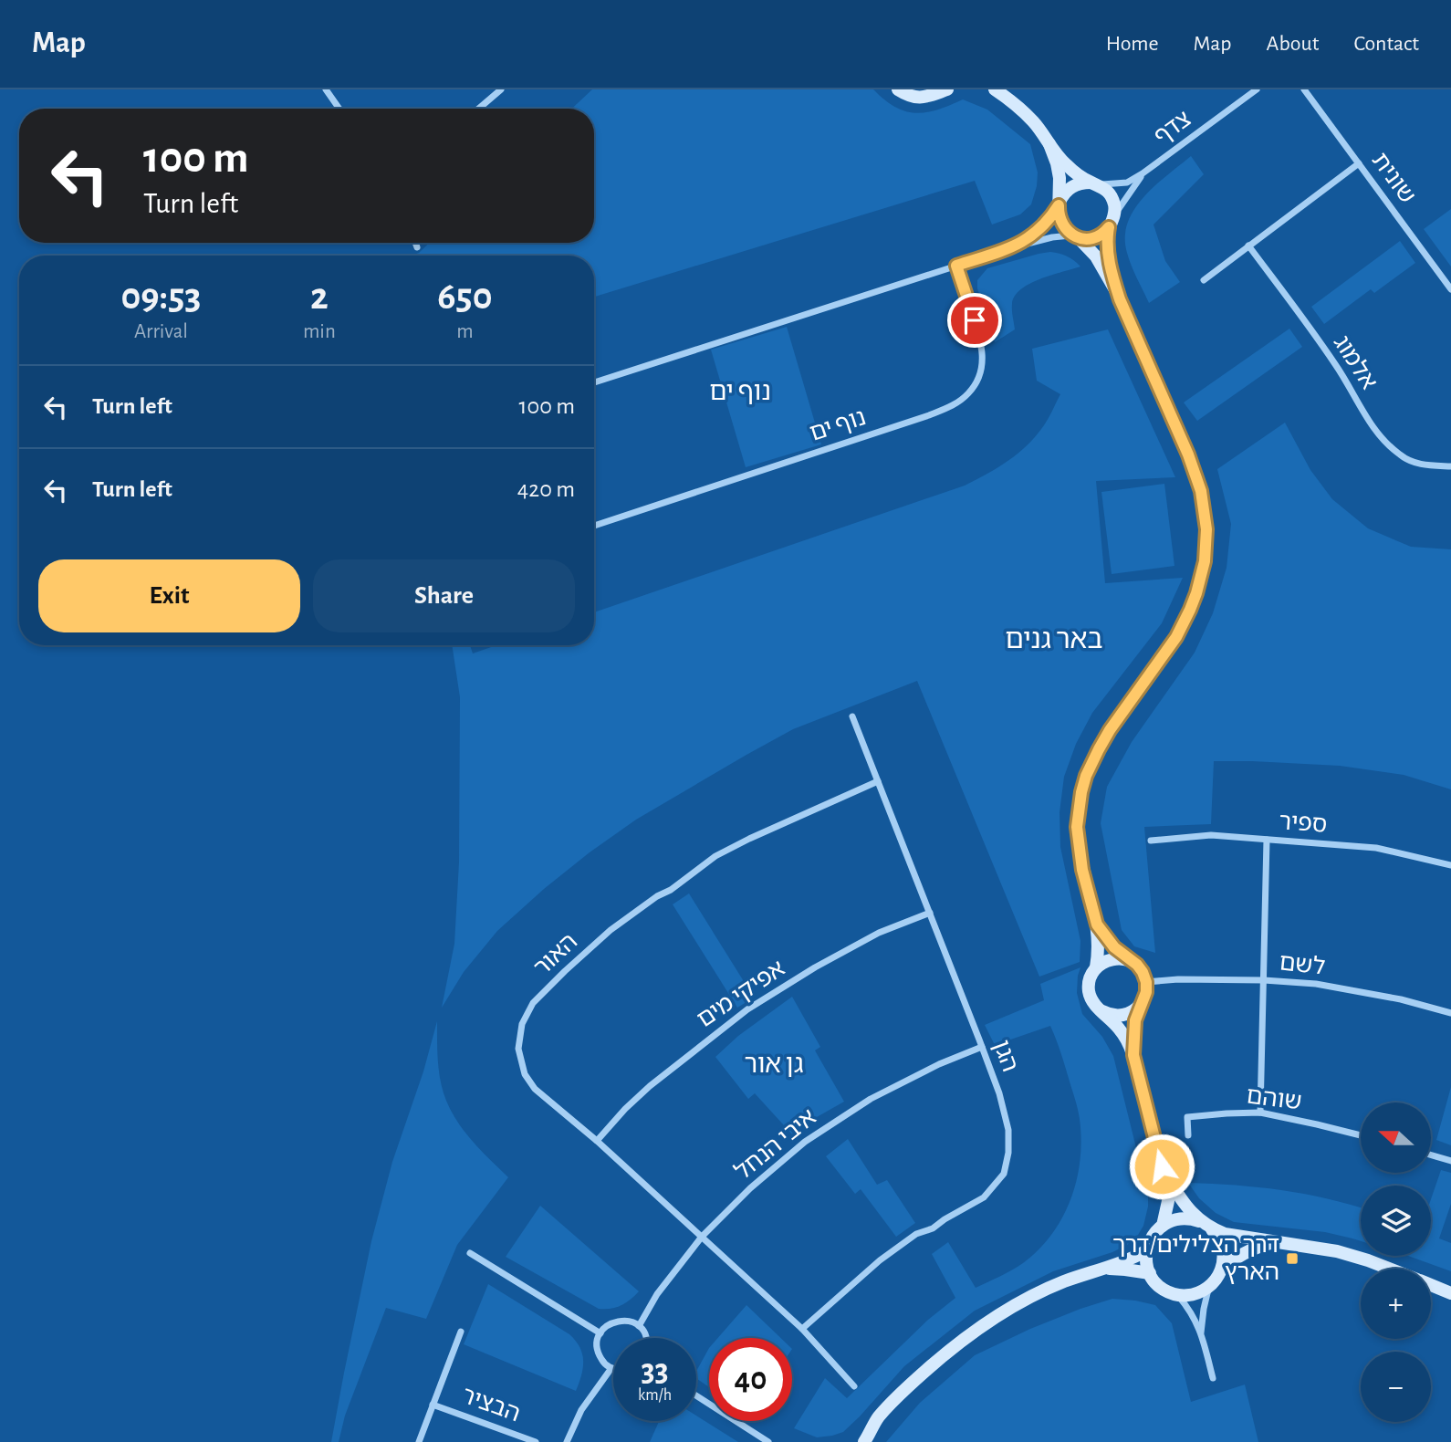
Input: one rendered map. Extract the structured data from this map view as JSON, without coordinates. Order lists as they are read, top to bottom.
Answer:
{
  "streets": {
    "street": [
      "צדף",
      "שונית",
      "אלמוג",
      "נוף ים",
      "ספיר",
      "האור",
      "לשם",
      "אפיקי מים",
      "הגן",
      "שוהם",
      "איבי הנחל",
      "הבציר"
    ]
  },
  "crossings": [
    ["האור", "אפיקי מים"],
    ["האור", "הגן"],
    ["האור", "איבי הנחל"],
    ["אפיקי מים", "הגן"],
    ["הגן", "איבי הנחל"]
  ],
  "districts": ["נוף ים", "באר גנים", "גן אור"],
  "places": {
    "transit": ["דרך הצלילים/דרך הארץ"]
  },
  "north": "left",
  "page": {
    "header": "Map",
    "nav": [
      "Home",
      "Map",
      "About",
      "Contact"
    ],
    "turn": ["100 m", "Turn left"],
    "eta": [
      "09:53",
      "Arrival",
      "2",
      "min",
      "650",
      "m"
    ],
    "list": [
      {
        "name": "Turn left",
        "value": "100 m"
      },
      {
        "name": "Turn left",
        "value": "420 m"
      }
    ],
    "buttons": ["Exit", "Share"],
    "map_buttons": ["+", "−"],
    "speed": "33 km/h",
    "limit": "40"
  }
}
